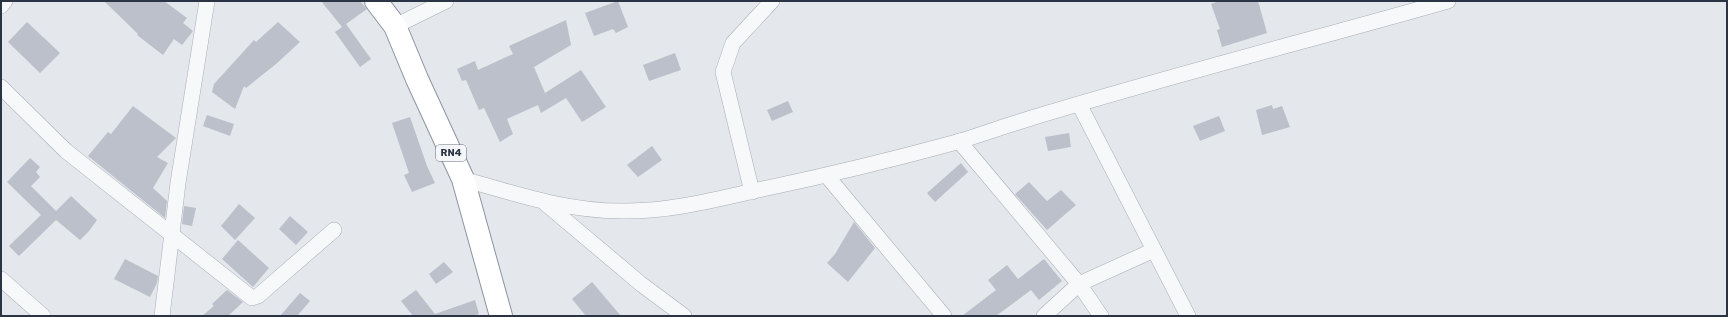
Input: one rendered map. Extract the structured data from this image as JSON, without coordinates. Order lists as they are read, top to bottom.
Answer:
{
  "streets": {
    "highway": ["RN4"]
  }
}
